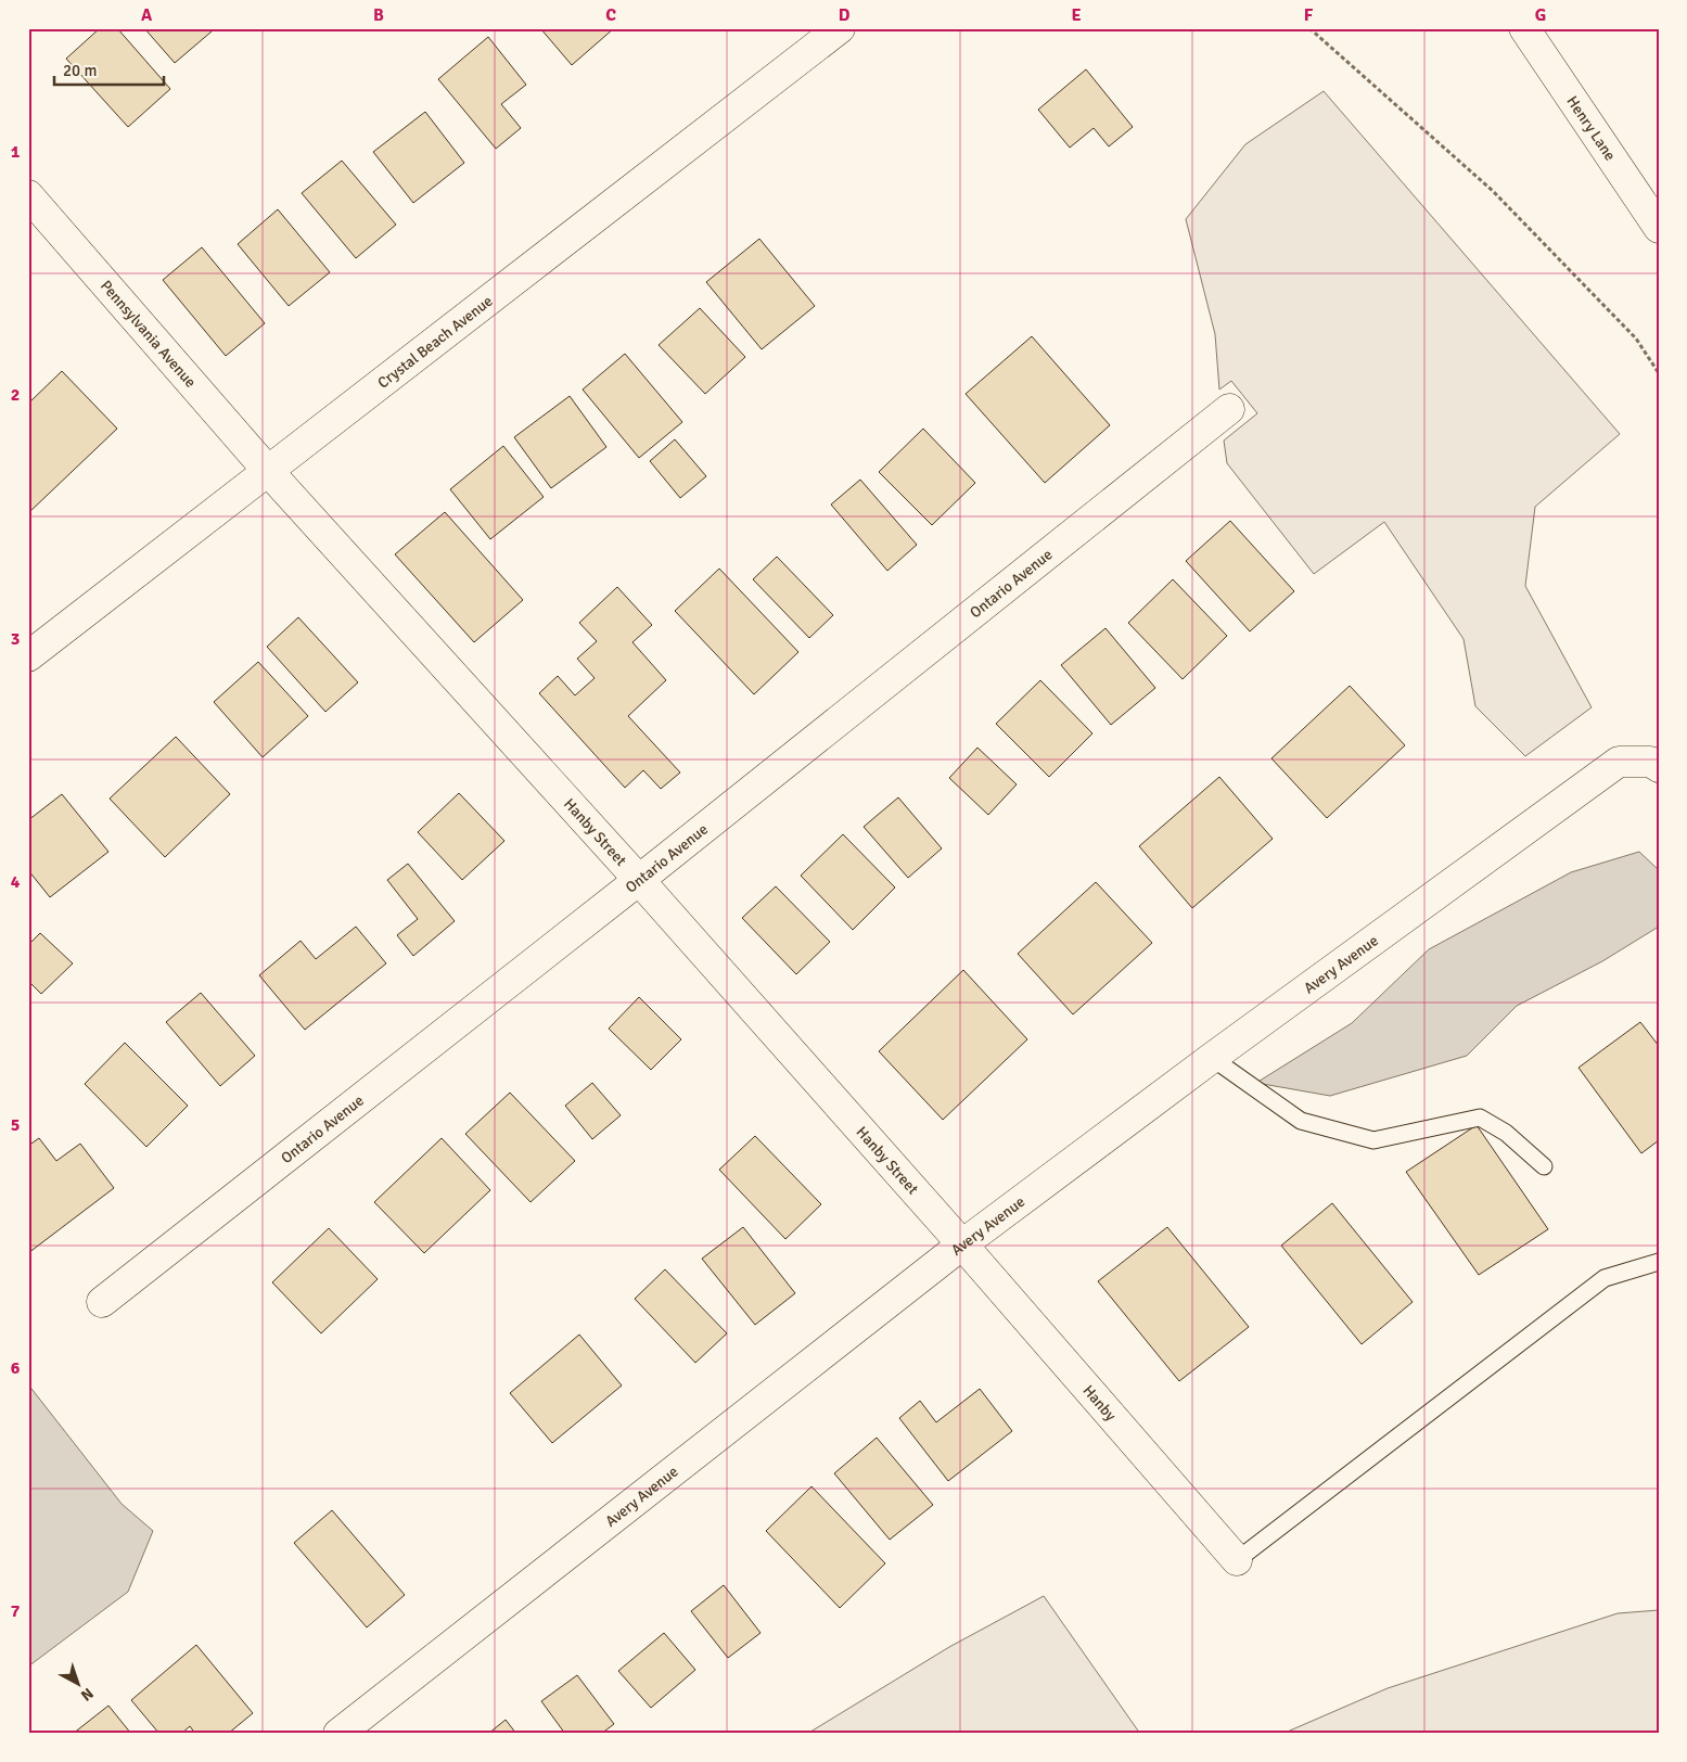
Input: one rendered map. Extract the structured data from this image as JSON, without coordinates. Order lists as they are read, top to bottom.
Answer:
{
  "streets": {
    "street": [
      "Henry Lane",
      "Pennsylvania Avenue",
      "Crystal Beach Avenue",
      "Ontario Avenue",
      "Hanby Street",
      "Avery Avenue",
      "Hanby"
    ]
  },
  "crossings": [
    ["Pennsylvania Avenue", "Crystal Beach Avenue"],
    ["Pennsylvania Avenue", "Hanby Street"],
    ["Crystal Beach Avenue", "Hanby Street"],
    ["Ontario Avenue", "Hanby Street"],
    ["Hanby Street", "Avery Avenue"],
    ["Hanby Street", "Hanby"],
    ["Avery Avenue", "Hanby"]
  ],
  "scale_bar": "20 m",
  "north": "bottom right",
  "grid": {
    "columns": [
      "A",
      "B",
      "C",
      "D",
      "E",
      "F",
      "G"
    ],
    "rows": [
      "1",
      "2",
      "3",
      "4",
      "5",
      "6",
      "7"
    ]
  }
}
